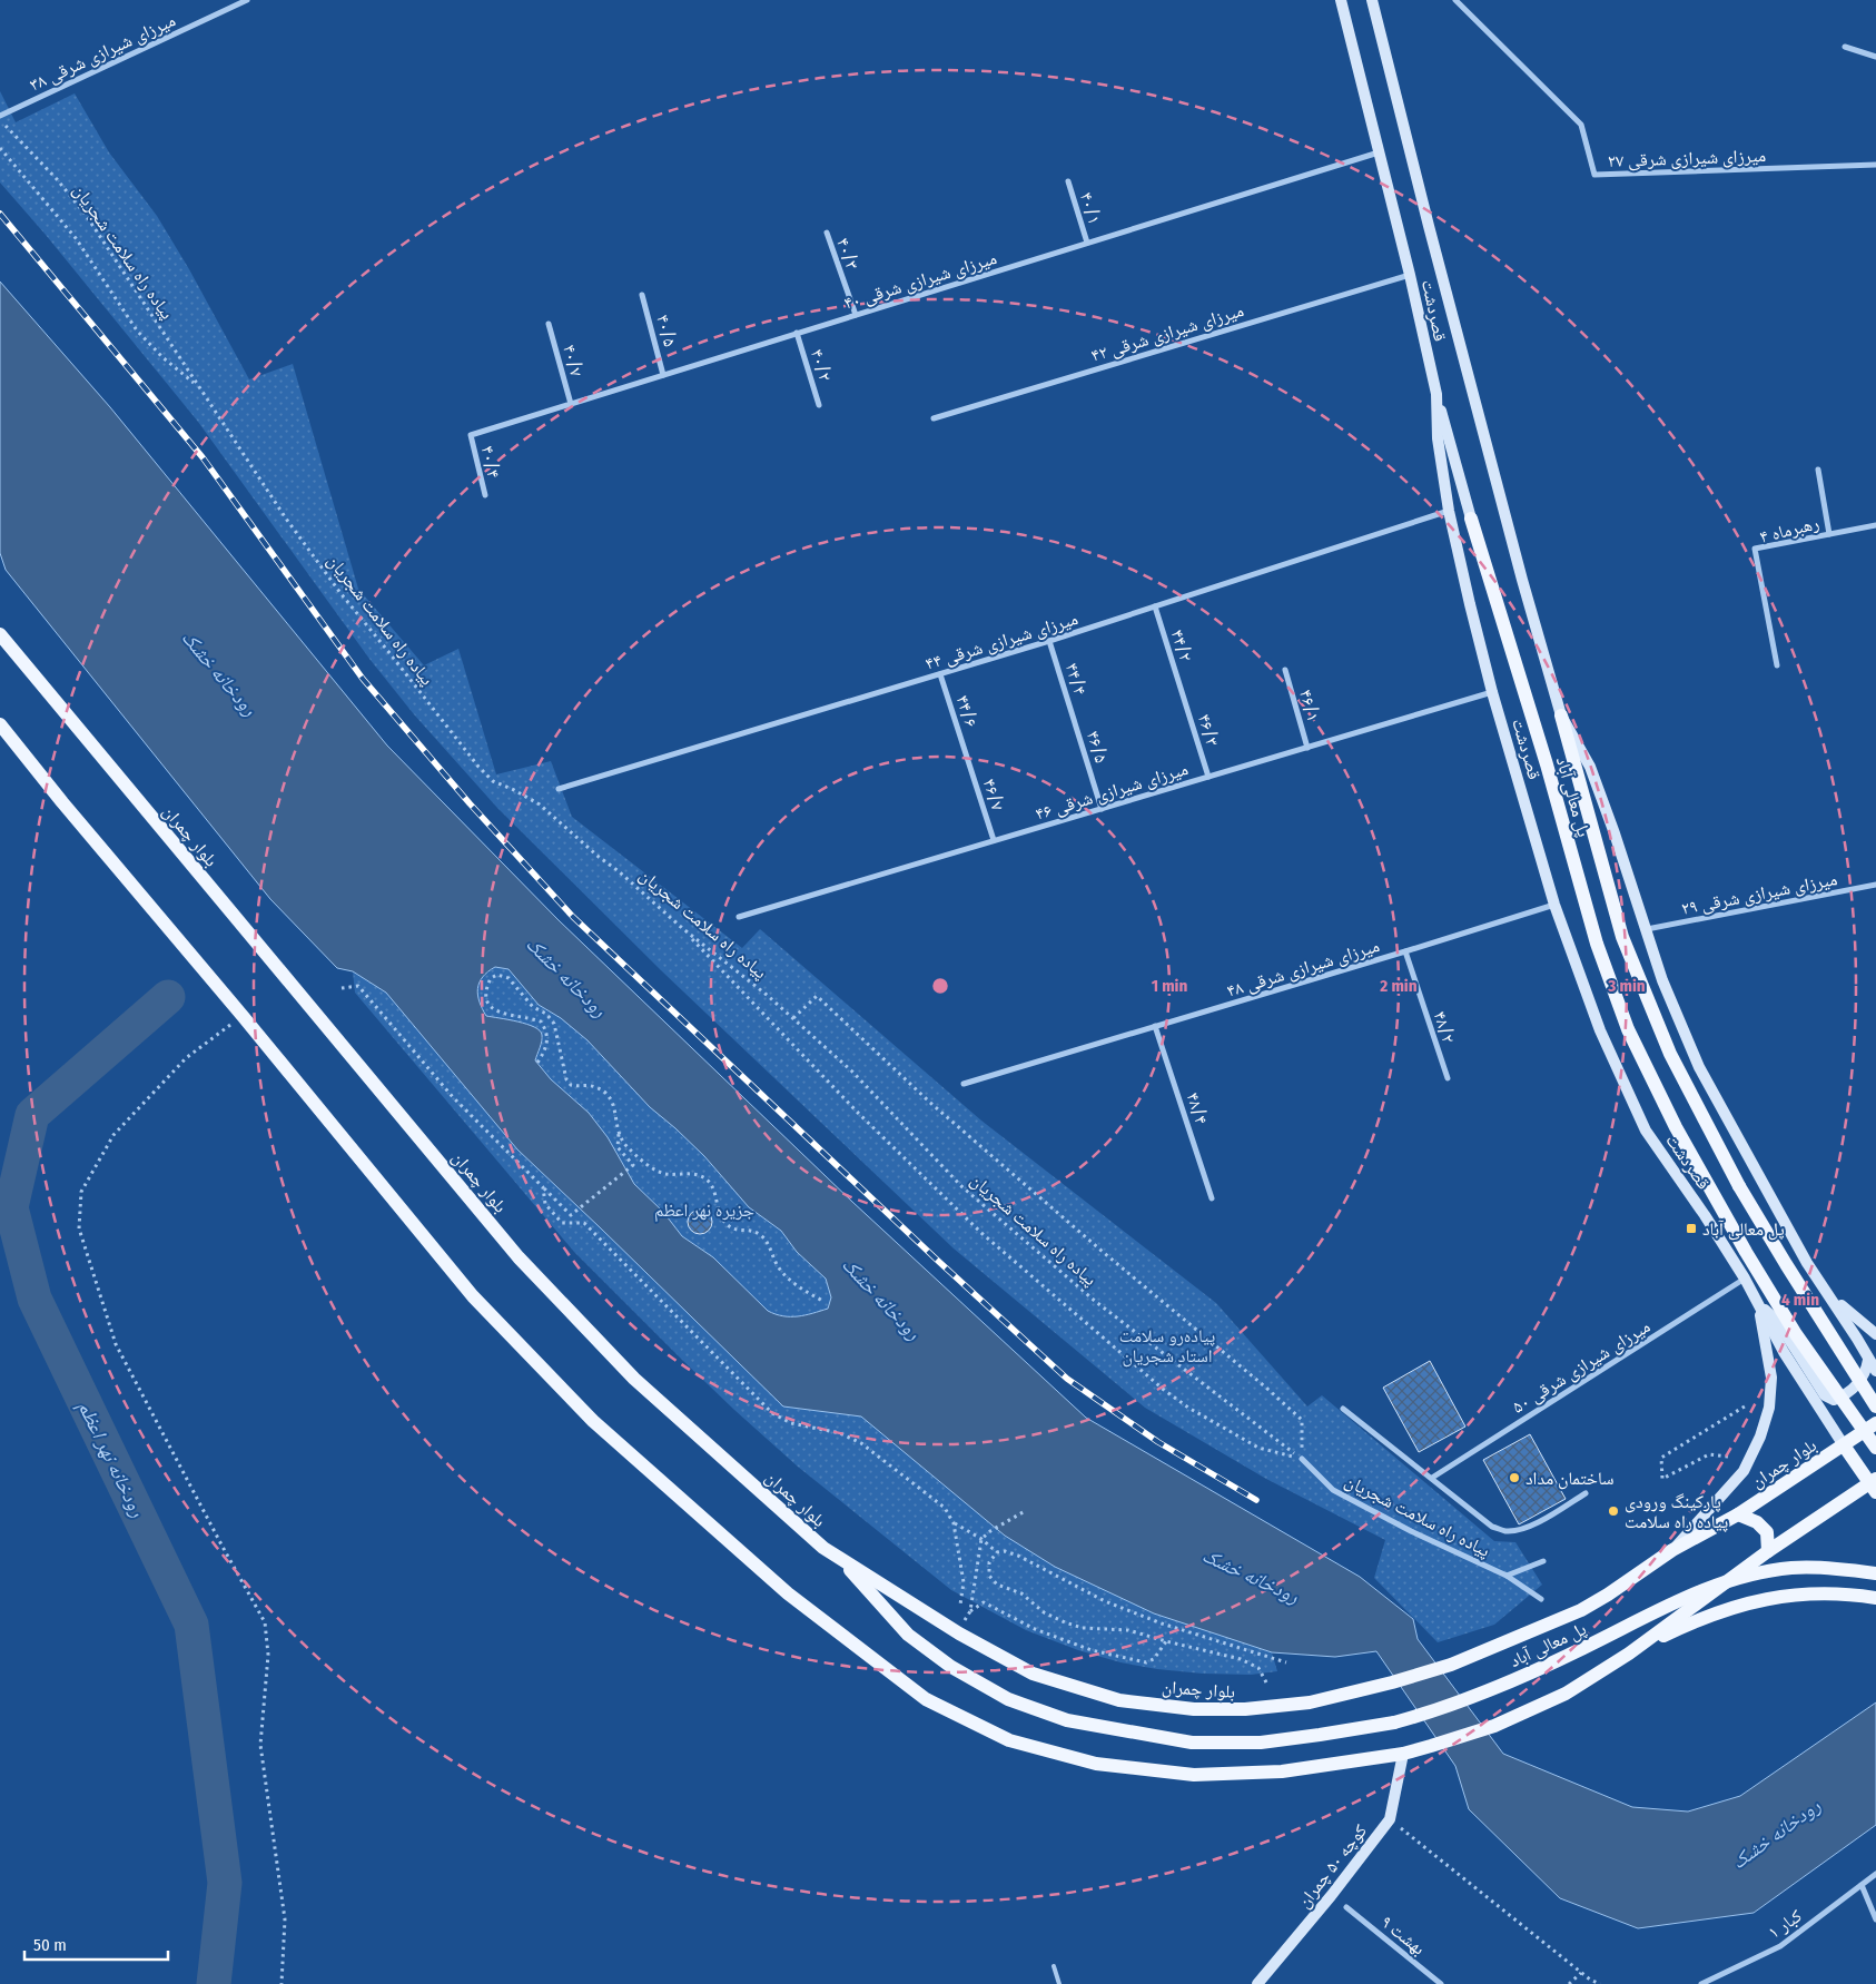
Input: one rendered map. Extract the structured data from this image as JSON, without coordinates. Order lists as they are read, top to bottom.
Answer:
{
  "streets": {
    "main road": [
      "قصردشت",
      "پل معالی آباد",
      "بلوار چمران",
      "کوچه ۵۰ چمران"
    ],
    "street": [
      "۳۸ میرزای شیرازی شرقی",
      "۲۷ میرزای شیرازی شرقی",
      "۴۰/۱",
      "پیاده راه سلامت شجریان",
      "۴۰/۳",
      "۴۰ میرزای شیرازی شرقی",
      "۴۰/۵",
      "۴۲ میرزای شیرازی شرقی",
      "۴۰/۷",
      "۴۰/۲",
      "۴۰/۴",
      "۴ رهبرماه",
      "۴۴ میرزای شیرازی شرقی",
      "۴۴/۲",
      "۴۴/۴",
      "۴۶/۱",
      "۴۴/۶",
      "۴۶/۳",
      "۴۶/۵",
      "۴۶ میرزای شیرازی شرقی",
      "۴۶/۷",
      "۲۹ میرزای شیرازی شرقی",
      "۴۸ میرزای شیرازی شرقی",
      "۴۸/۲",
      "۴۸/۴",
      "۵۰ میرزای شیرازی شرقی",
      "۱ کبار",
      "۹ بهشت"
    ]
  },
  "crossings": [
    ["۳۸ میرزای شیرازی شرقی", "پیاده راه سلامت شجریان"],
    ["۴۰/۱", "۴۰ میرزای شیرازی شرقی"],
    ["۴۰/۳", "۴۰ میرزای شیرازی شرقی"],
    ["۴۰ میرزای شیرازی شرقی", "قصردشت"],
    ["۴۰ میرزای شیرازی شرقی", "۴۰/۵"],
    ["۴۰ میرزای شیرازی شرقی", "۴۰/۷"],
    ["۴۰ میرزای شیرازی شرقی", "۴۰/۲"],
    ["۴۰ میرزای شیرازی شرقی", "۴۰/۴"],
    ["قصردشت", "۴۲ میرزای شیرازی شرقی"],
    ["قصردشت", "۴۴ میرزای شیرازی شرقی"],
    ["قصردشت", "۴۶ میرزای شیرازی شرقی"],
    ["قصردشت", "پل معالی آباد"],
    ["قصردشت", "بلوار چمران"],
    ["قصردشت", "۲۹ میرزای شیرازی شرقی"],
    ["قصردشت", "۴۸ میرزای شیرازی شرقی"],
    ["قصردشت", "۵۰ میرزای شیرازی شرقی"],
    ["۴۴ میرزای شیرازی شرقی", "۴۴/۲"],
    ["۴۴ میرزای شیرازی شرقی", "۴۴/۴"],
    ["۴۴ میرزای شیرازی شرقی", "۴۴/۶"],
    ["۴۴/۲", "۴۶/۳"],
    ["۴۴/۴", "۴۶/۵"],
    ["۴۶/۱", "۴۶ میرزای شیرازی شرقی"],
    ["۴۴/۶", "۴۶/۷"],
    ["۴۶/۳", "۴۶ میرزای شیرازی شرقی"],
    ["۴۶/۵", "۴۶ میرزای شیرازی شرقی"],
    ["۴۶ میرزای شیرازی شرقی", "۴۶/۷"],
    ["پل معالی آباد", "بلوار چمران"],
    ["۴۸ میرزای شیرازی شرقی", "۴۸/۲"],
    ["۴۸ میرزای شیرازی شرقی", "۴۸/۴"]
  ],
  "water": ["رودخانه خشک", "رودخانه نهر اعظم"],
  "parks": ["جزیره نهر اعظم", "پیاده‌رو سلامت استاد شجریان"],
  "places": {
    "transit": ["پل معالی آباد"],
    "other": ["ساختمان مداد", "پارکینگ ورودی پیاده راه سلامت"]
  },
  "scale_bar": "50 m",
  "rings": [
    "1 min",
    "2 min",
    "3 min",
    "4 min"
  ]
}
